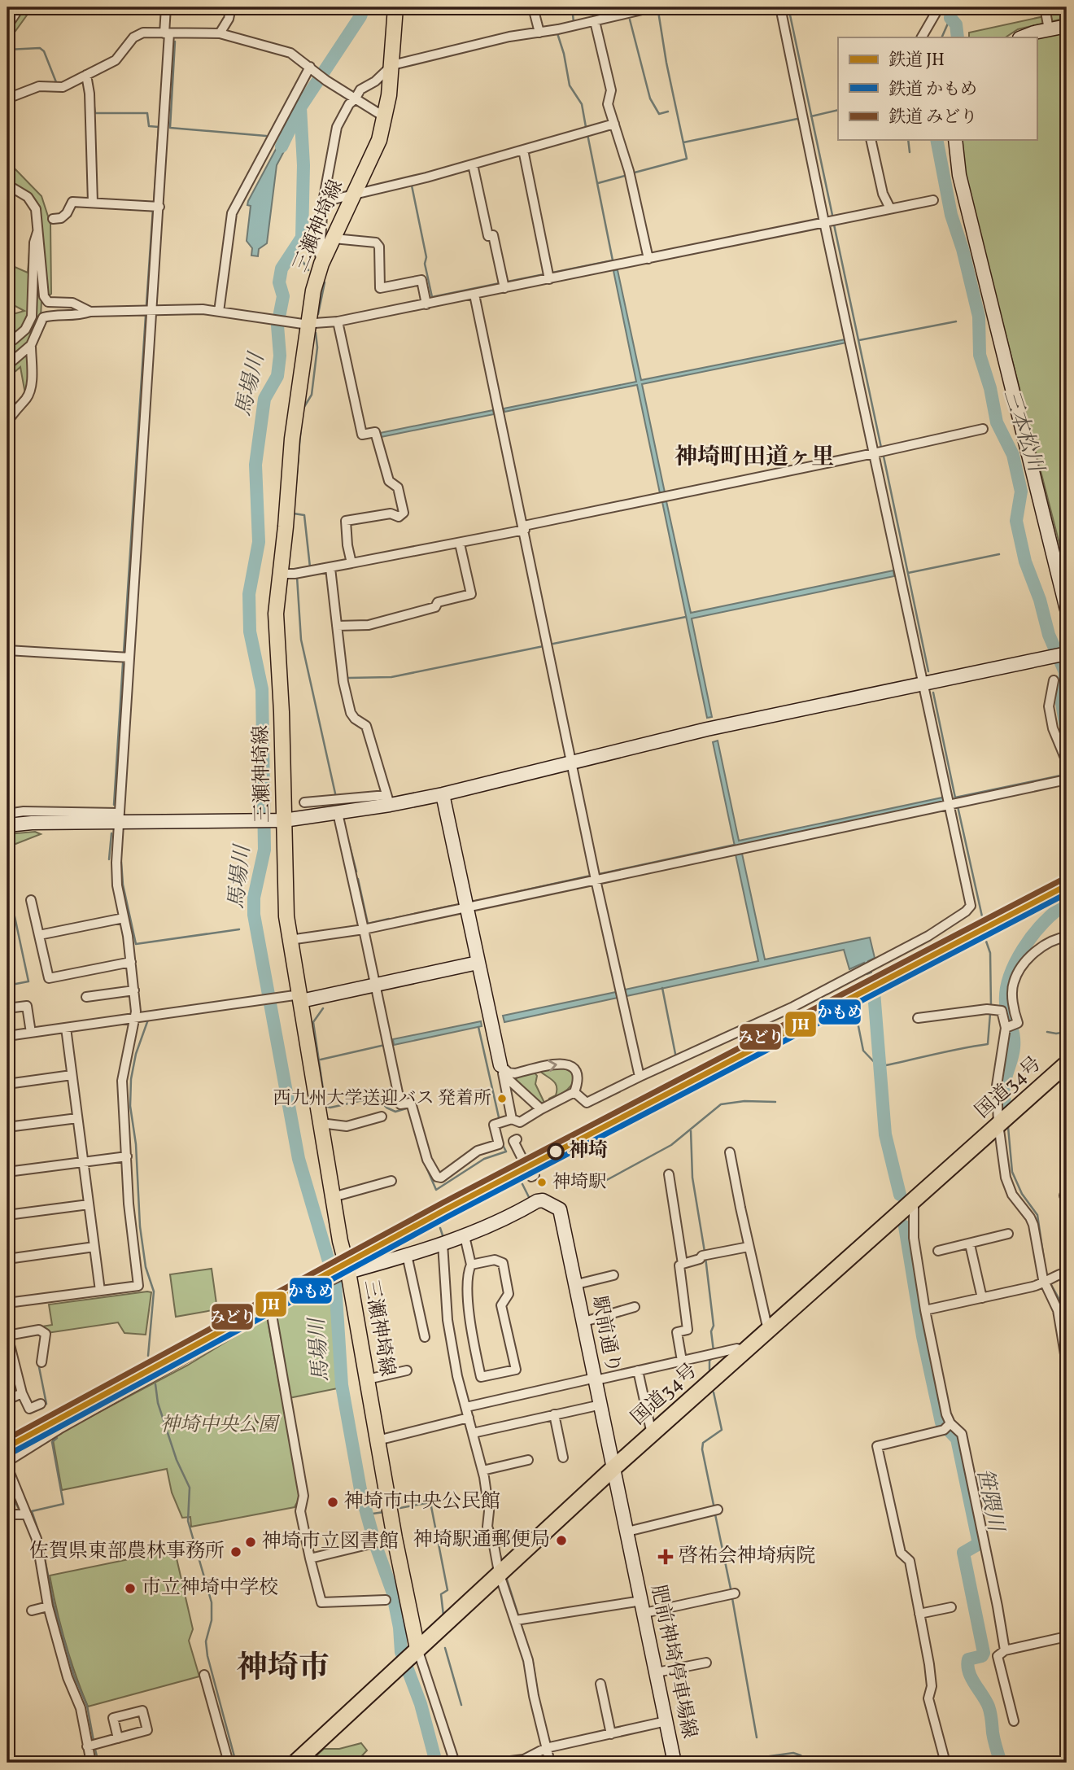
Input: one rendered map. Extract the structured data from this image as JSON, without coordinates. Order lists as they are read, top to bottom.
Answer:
{
  "streets": {
    "highway": ["国道34号"],
    "main road": ["三瀬神埼線"],
    "street": ["駅前通り", "肥前神埼停車場線"]
  },
  "crossings": [
    ["三瀬神埼線", "国道34号"],
    ["国道34号", "駅前通り"],
    ["国道34号", "肥前神埼停車場線"],
    ["駅前通り", "肥前神埼停車場線"]
  ],
  "districts": ["神埼町田道ヶ里", "神埼市"],
  "water": ["馬場川", "三本松川", "笹隈川"],
  "parks": ["神埼中央公園"],
  "places": {
    "other": [
      "西九州大学送迎バス 発着所",
      "神埼",
      "神埼駅",
      "神埼市中央公民館",
      "神埼駅通郵便局",
      "神埼市立図書館",
      "佐賀県東部農林事務所",
      "市立神埼中学校"
    ],
    "health": ["啓祐会神埼病院"]
  },
  "lines": ["rail line みどり", "rail line JH", "rail line かもめ"],
  "legend": ["鉄道 JH", "鉄道 かもめ", "鉄道 みどり"]
}
